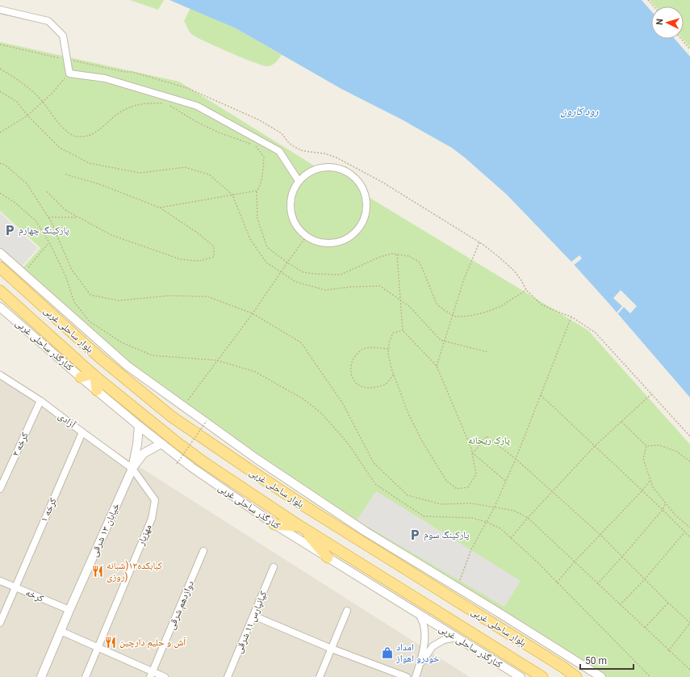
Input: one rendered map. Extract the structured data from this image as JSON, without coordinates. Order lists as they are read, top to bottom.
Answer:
{
  "streets": {
    "main road": ["بلوار ساحلی غربی"],
    "street": [
      "کنارگذر ساحلی غربی",
      "آزادی",
      "کرخه ۲",
      "کرخه ۱",
      "خیابان ۱۳ شرقی",
      "مهزیار",
      "کرخه",
      "دوازدهم شرقی",
      "کیانپارس ۱۱ شرقی"
    ]
  },
  "crossings": [
    ["کنارگذر ساحلی غربی", "خیابان ۱۳ شرقی"],
    ["آزادی", "کرخه ۲"],
    ["آزادی", "کرخه ۱"],
    ["آزادی", "خیابان ۱۳ شرقی"],
    ["آزادی", "مهزیار"],
    ["کرخه ۱", "کرخه"],
    ["خیابان ۱۳ شرقی", "مهزیار"],
    ["خیابان ۱۳ شرقی", "کرخه"]
  ],
  "water": ["رود کارون"],
  "parks": ["پارک ریحانه"],
  "places": {
    "parking": ["پارکینگ چهارم", "پارکینگ سوم"],
    "restaurant": ["کبابکده۱۳(شبانه روزی)", "آش و حلیم دارچین"],
    "shop": ["امداد خودرو اهواز"]
  },
  "scale_bar": "50 m",
  "north": "left"
}
